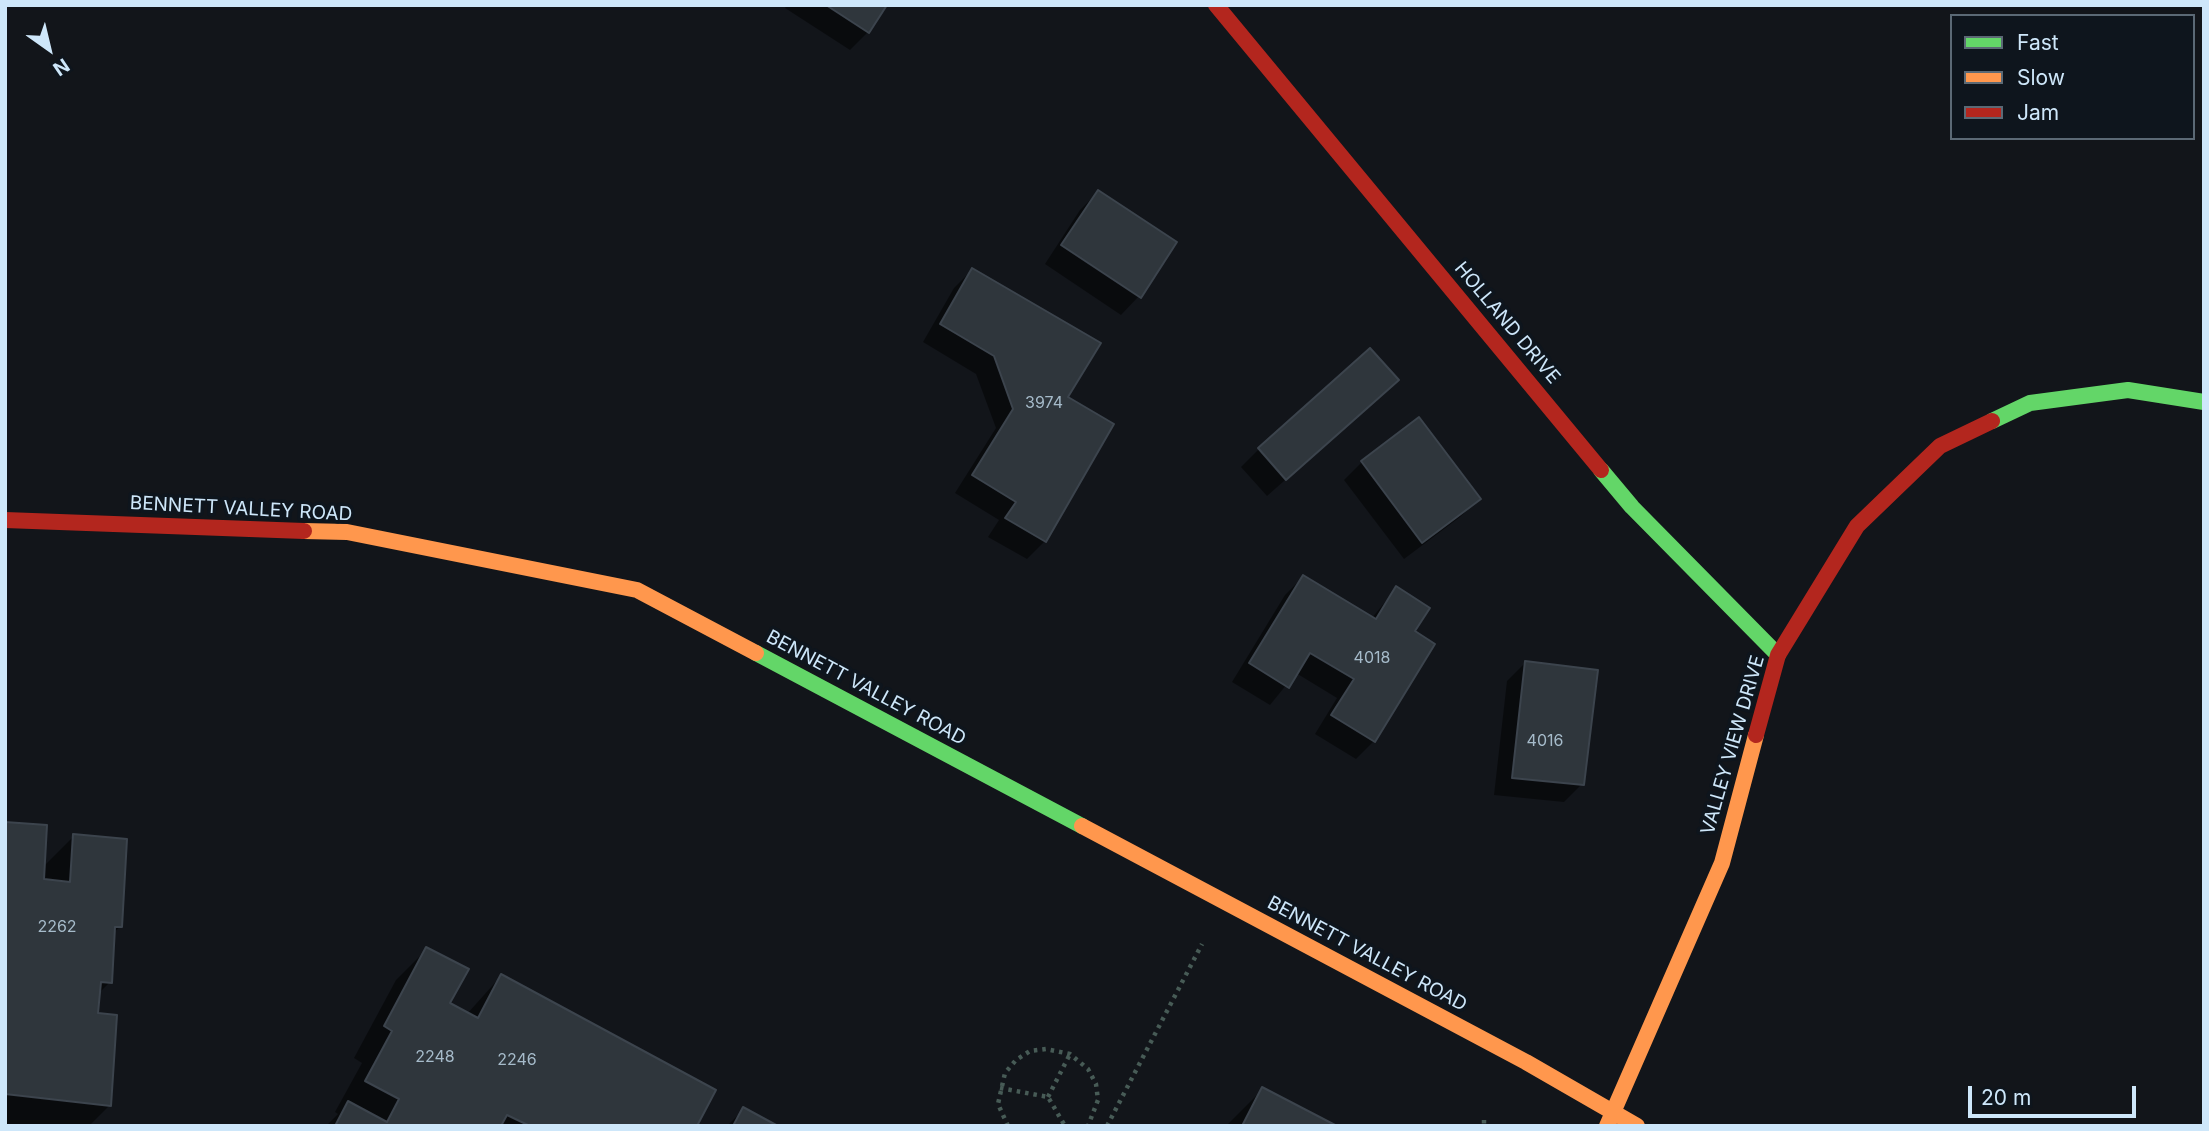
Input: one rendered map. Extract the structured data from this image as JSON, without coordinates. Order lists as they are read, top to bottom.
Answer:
{
  "streets": {
    "street": ["HOLLAND DRIVE", "BENNETT VALLEY ROAD", "VALLEY VIEW DRIVE"]
  },
  "crossings": [
    ["HOLLAND DRIVE", "VALLEY VIEW DRIVE"],
    ["BENNETT VALLEY ROAD", "VALLEY VIEW DRIVE"]
  ],
  "house_numbers": [
    "3974",
    "4018",
    "4016",
    "2262",
    "2248",
    "2246"
  ],
  "legend": ["Fast", "Slow", "Jam"],
  "scale_bar": "20 m",
  "north": "bottom right"
}
